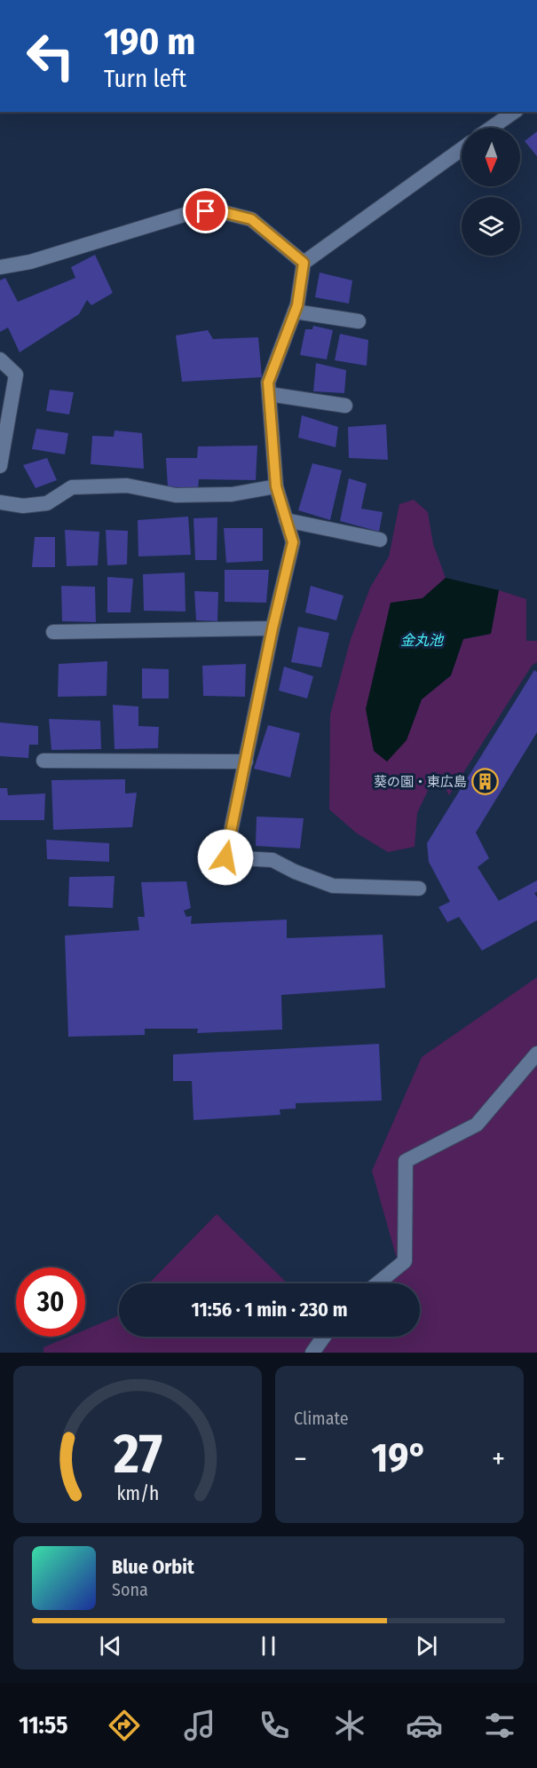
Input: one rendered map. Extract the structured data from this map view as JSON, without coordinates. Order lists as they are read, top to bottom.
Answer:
{
  "water": ["金丸池"],
  "places": {
    "building": ["葵の園・東広島"]
  },
  "north": "bottom",
  "page": {
    "turn": ["190 m", "Turn left"],
    "limit": "30",
    "trip": "11:56 · 1 min · 230 m",
    "tile": "Climate",
    "heat": ["−", "19°", "+"],
    "song": ["Blue Orbit", "Sona"],
    "tabs": "11:55",
    "gauge": ["27", "km/h"]
  }
}
